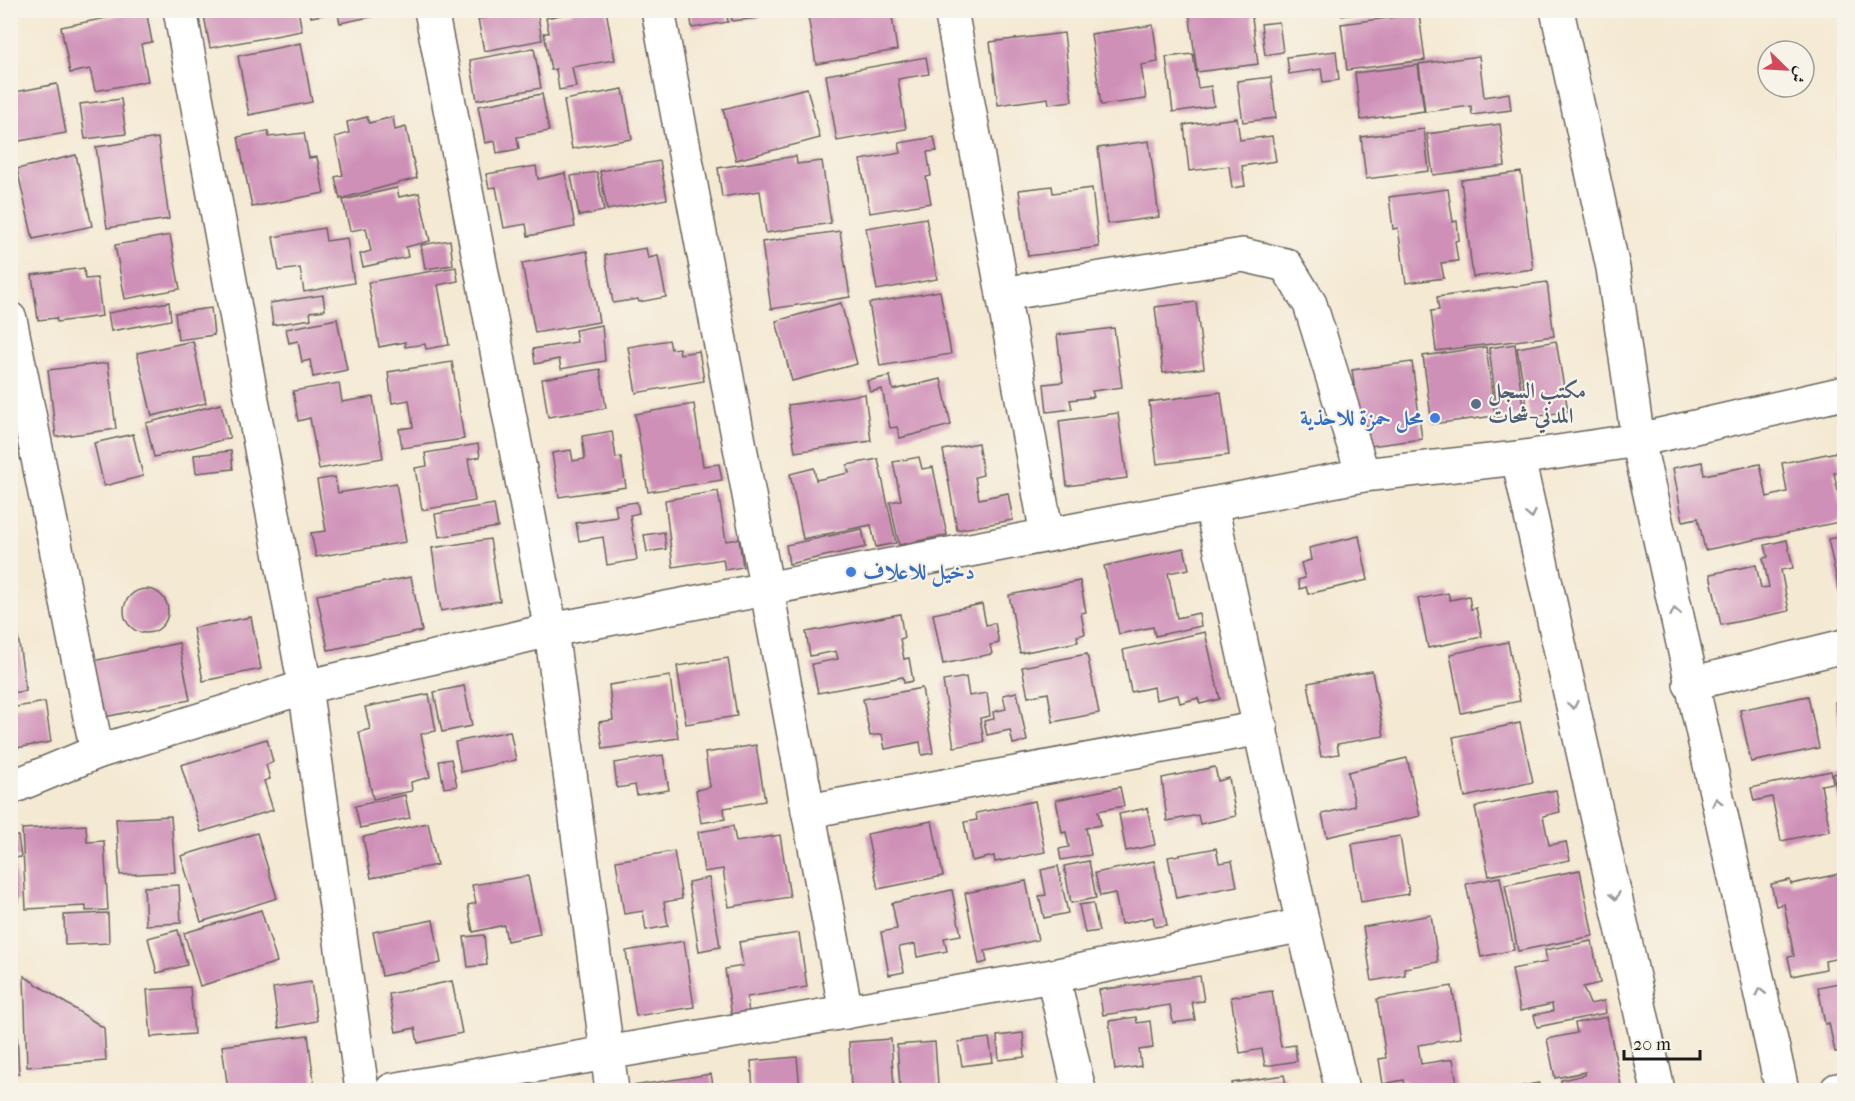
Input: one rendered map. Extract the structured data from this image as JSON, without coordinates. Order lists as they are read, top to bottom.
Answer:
{
  "places": ["مكتب السجل المدني-شحات", "محل حمزة للاحذية", "دخيل للاعلاف"],
  "scale_bar": "20 m",
  "north": "bottom right"
}
